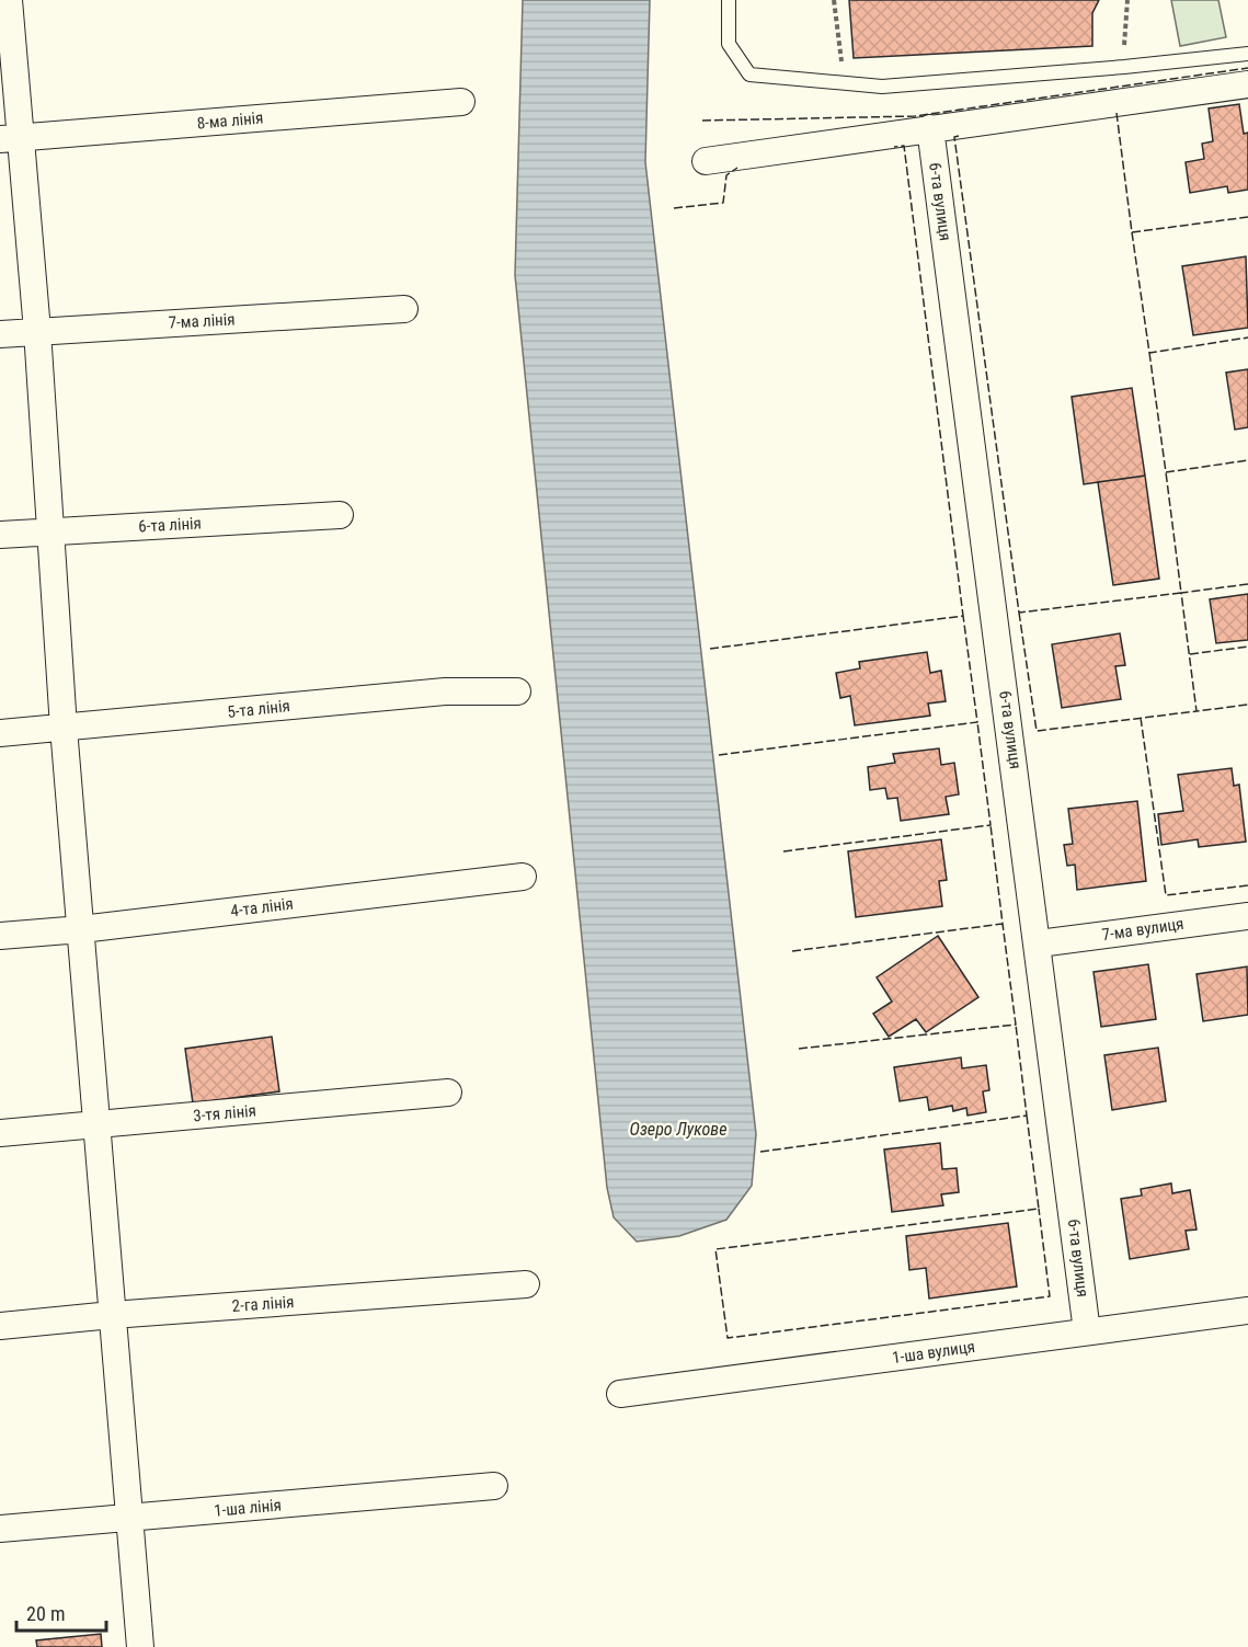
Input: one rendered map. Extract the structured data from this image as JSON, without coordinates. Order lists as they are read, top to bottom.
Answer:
{
  "streets": {
    "street": [
      "8-ма лінія",
      "6-та вулиця",
      "7-ма лінія",
      "6-та лінія",
      "5-та лінія",
      "4-та лінія",
      "7-ма вулиця",
      "3-тя лінія",
      "2-га лінія",
      "1-ша вулиця",
      "1-ша лінія"
    ]
  },
  "crossings": [
    ["6-та вулиця", "7-ма вулиця"],
    ["6-та вулиця", "1-ша вулиця"]
  ],
  "water": ["Озеро Лукове"],
  "scale_bar": "20 m"
}
